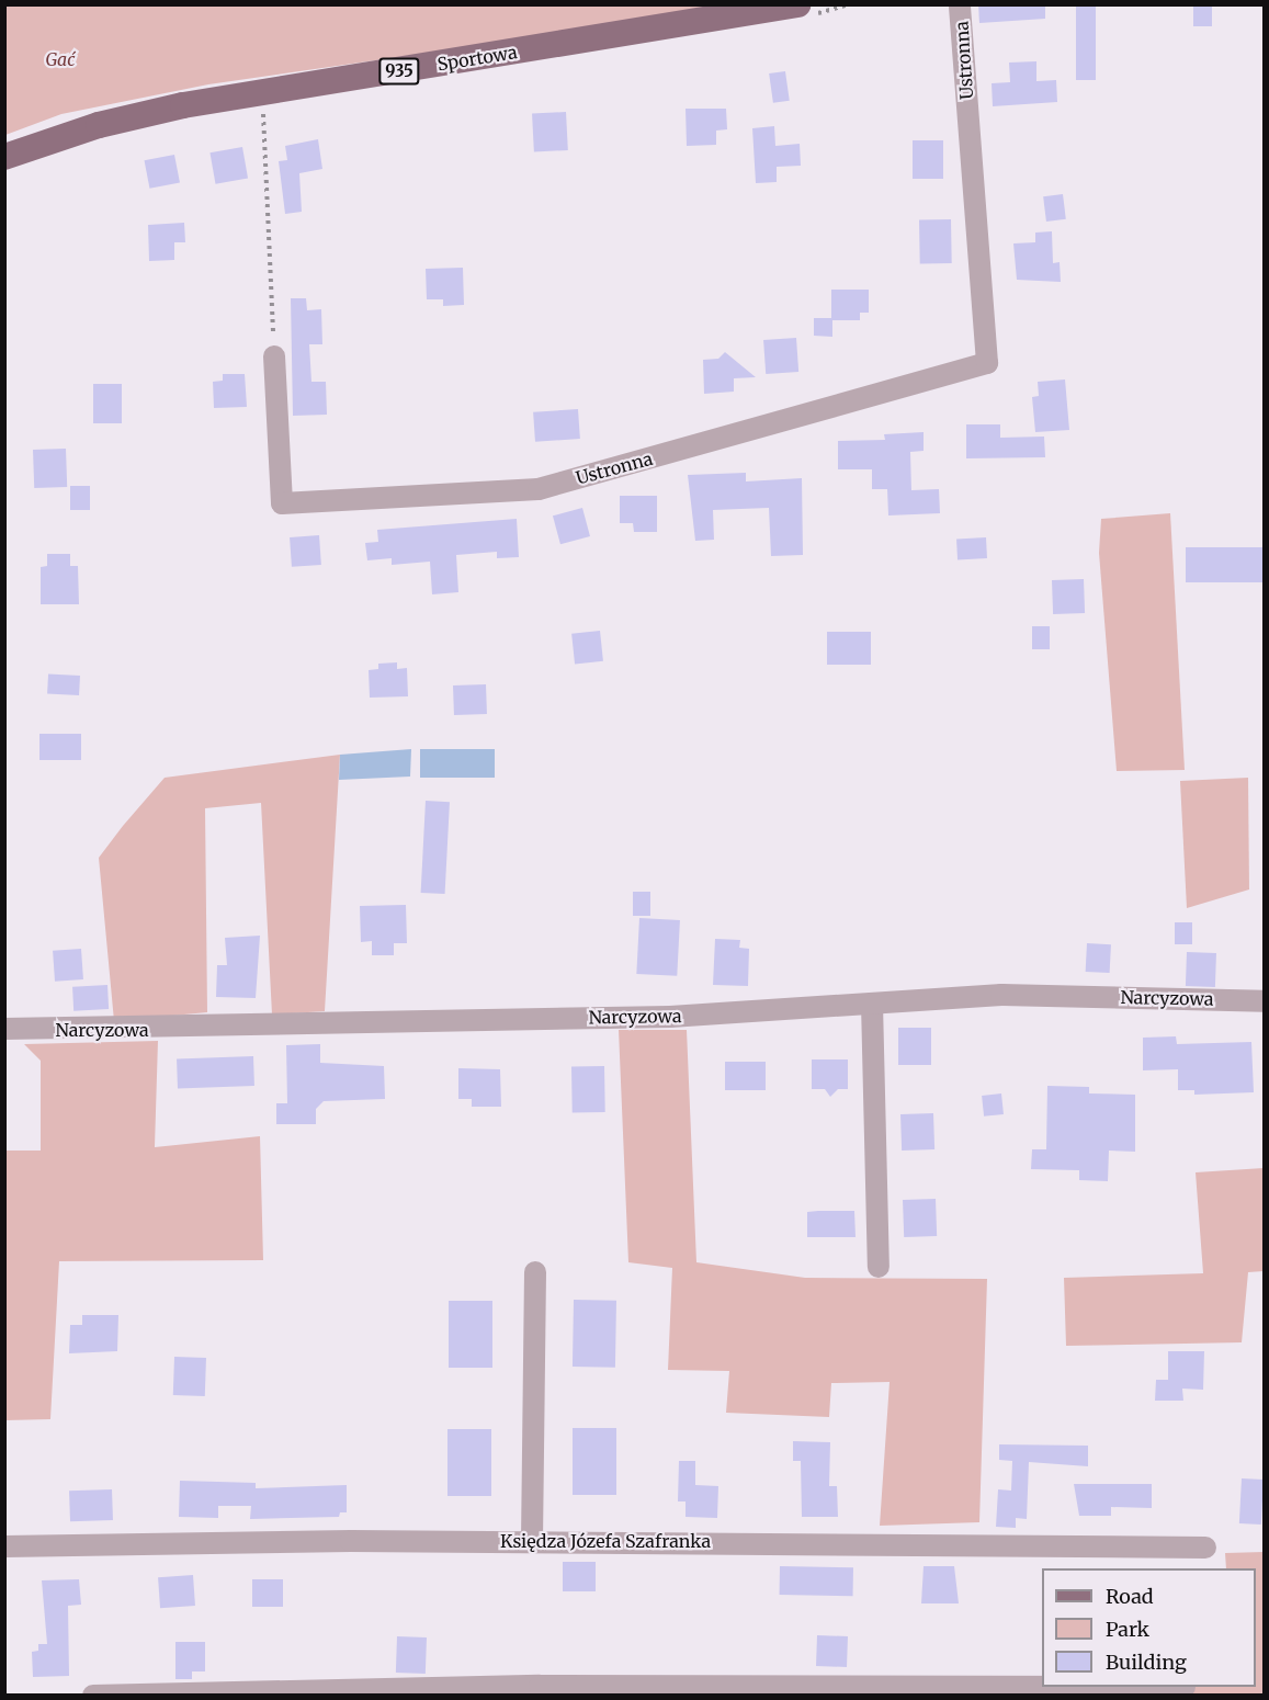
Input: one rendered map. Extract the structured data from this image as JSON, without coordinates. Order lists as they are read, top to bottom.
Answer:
{
  "streets": {
    "main road": ["Sportowa", "935"],
    "street": ["Ustronna", "Narcyzowa", "Księdza Józefa Szafranka"]
  },
  "parks": ["Gać"],
  "legend": ["Road", "Park", "Building"]
}
